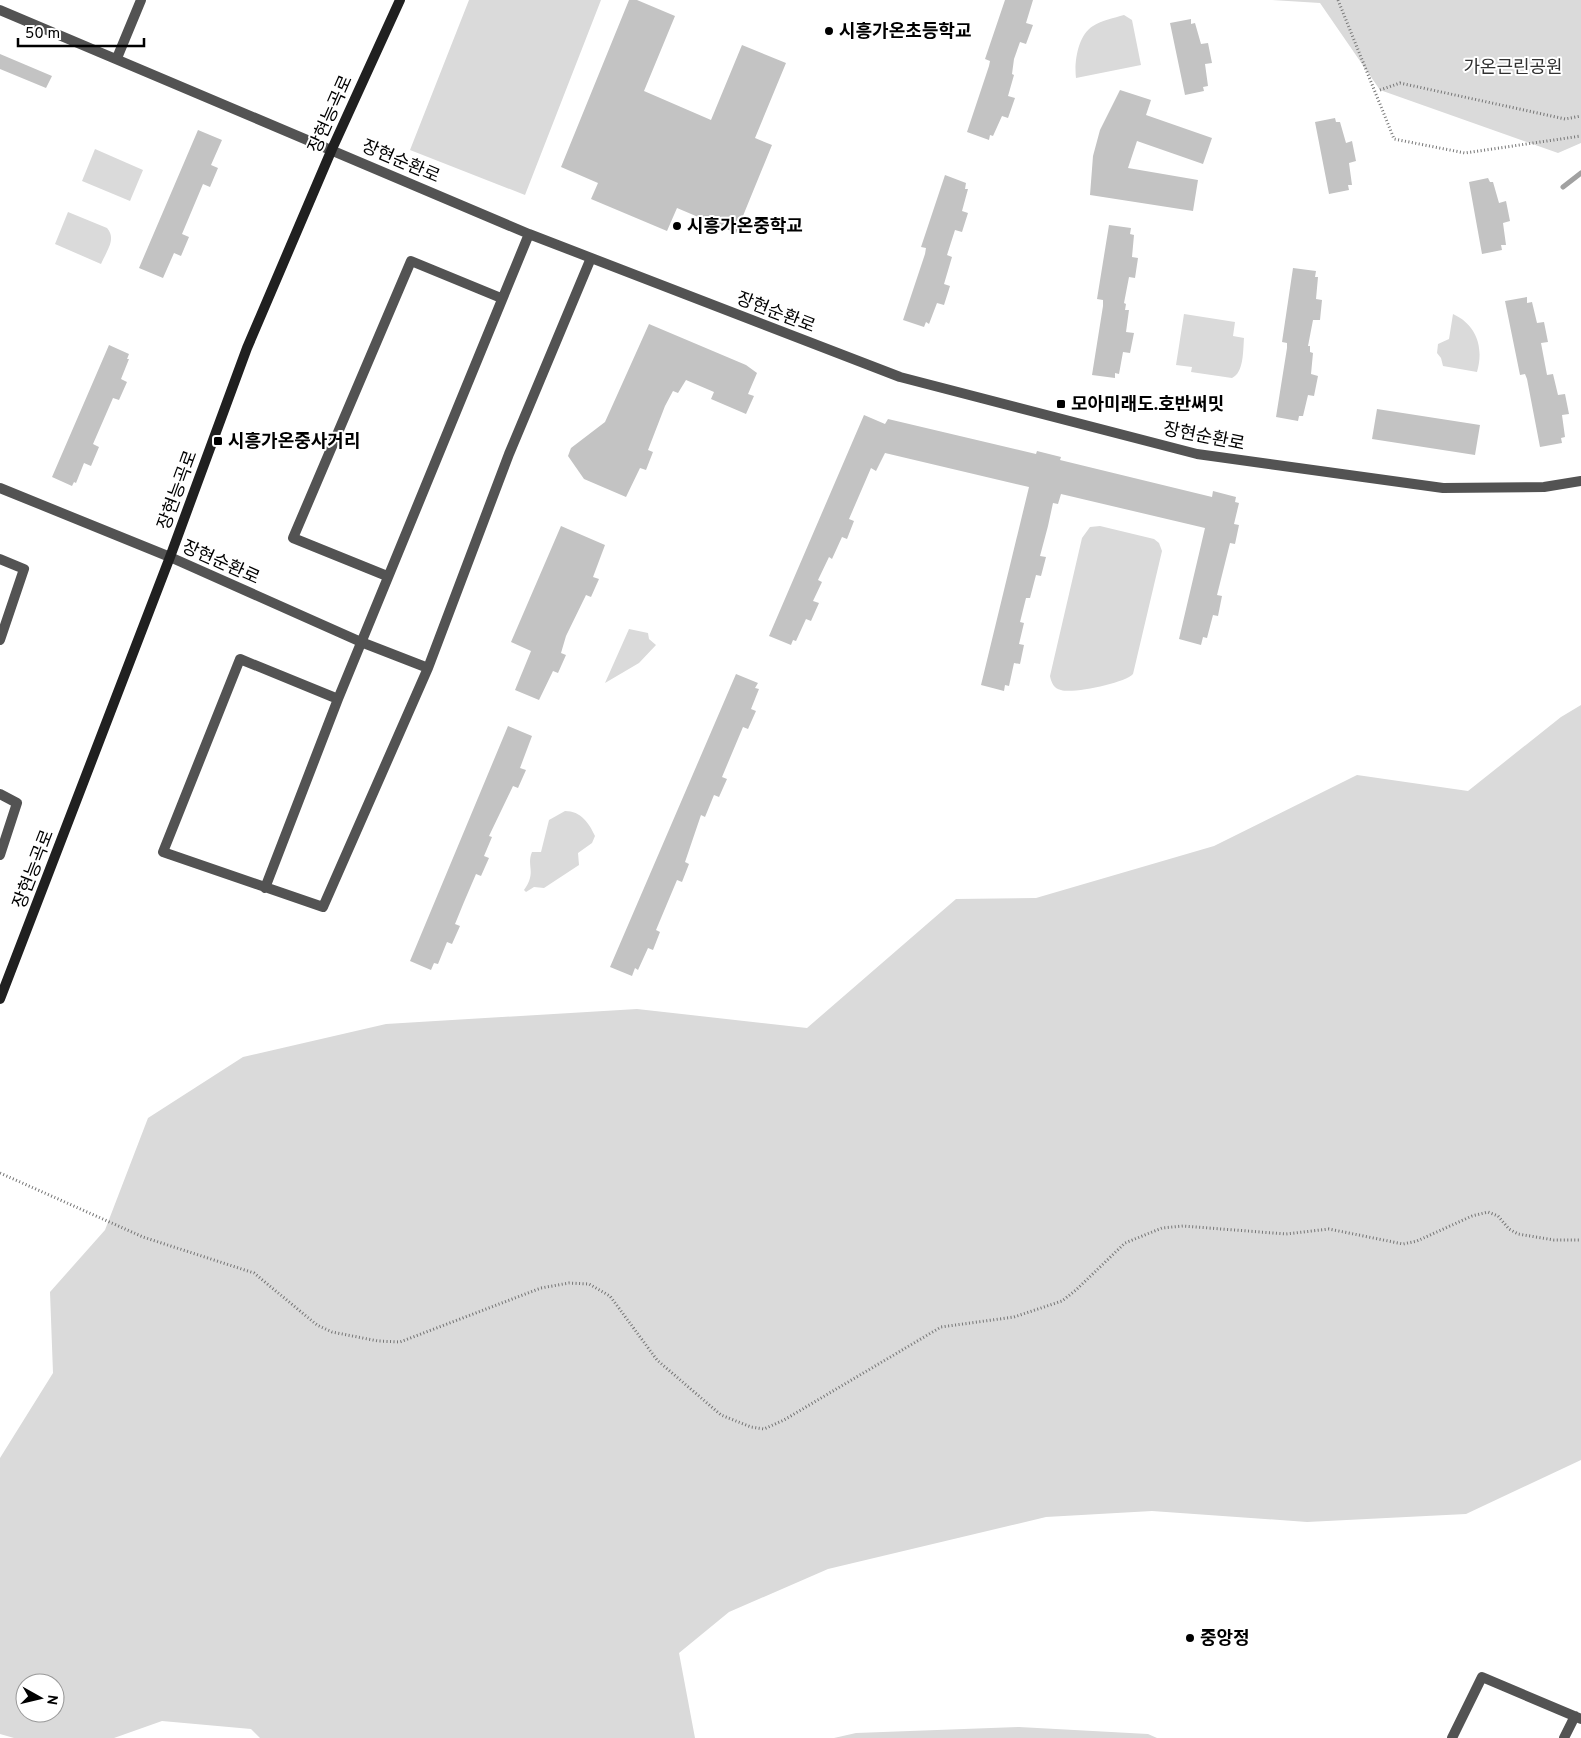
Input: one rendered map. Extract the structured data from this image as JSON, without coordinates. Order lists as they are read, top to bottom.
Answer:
{
  "streets": {
    "main road": ["장현능곡로"],
    "street": ["장현순환로"]
  },
  "crossings": [
    ["장현능곡로", "장현순환로"]
  ],
  "parks": ["가온근린공원"],
  "places": {
    "other": ["시흥가온초등학교", "시흥가온중학교", "중앙정"],
    "transit": ["모아미래도.호반써밋", "시흥가온중사거리"]
  },
  "scale_bar": "50 m",
  "north": "right"
}
